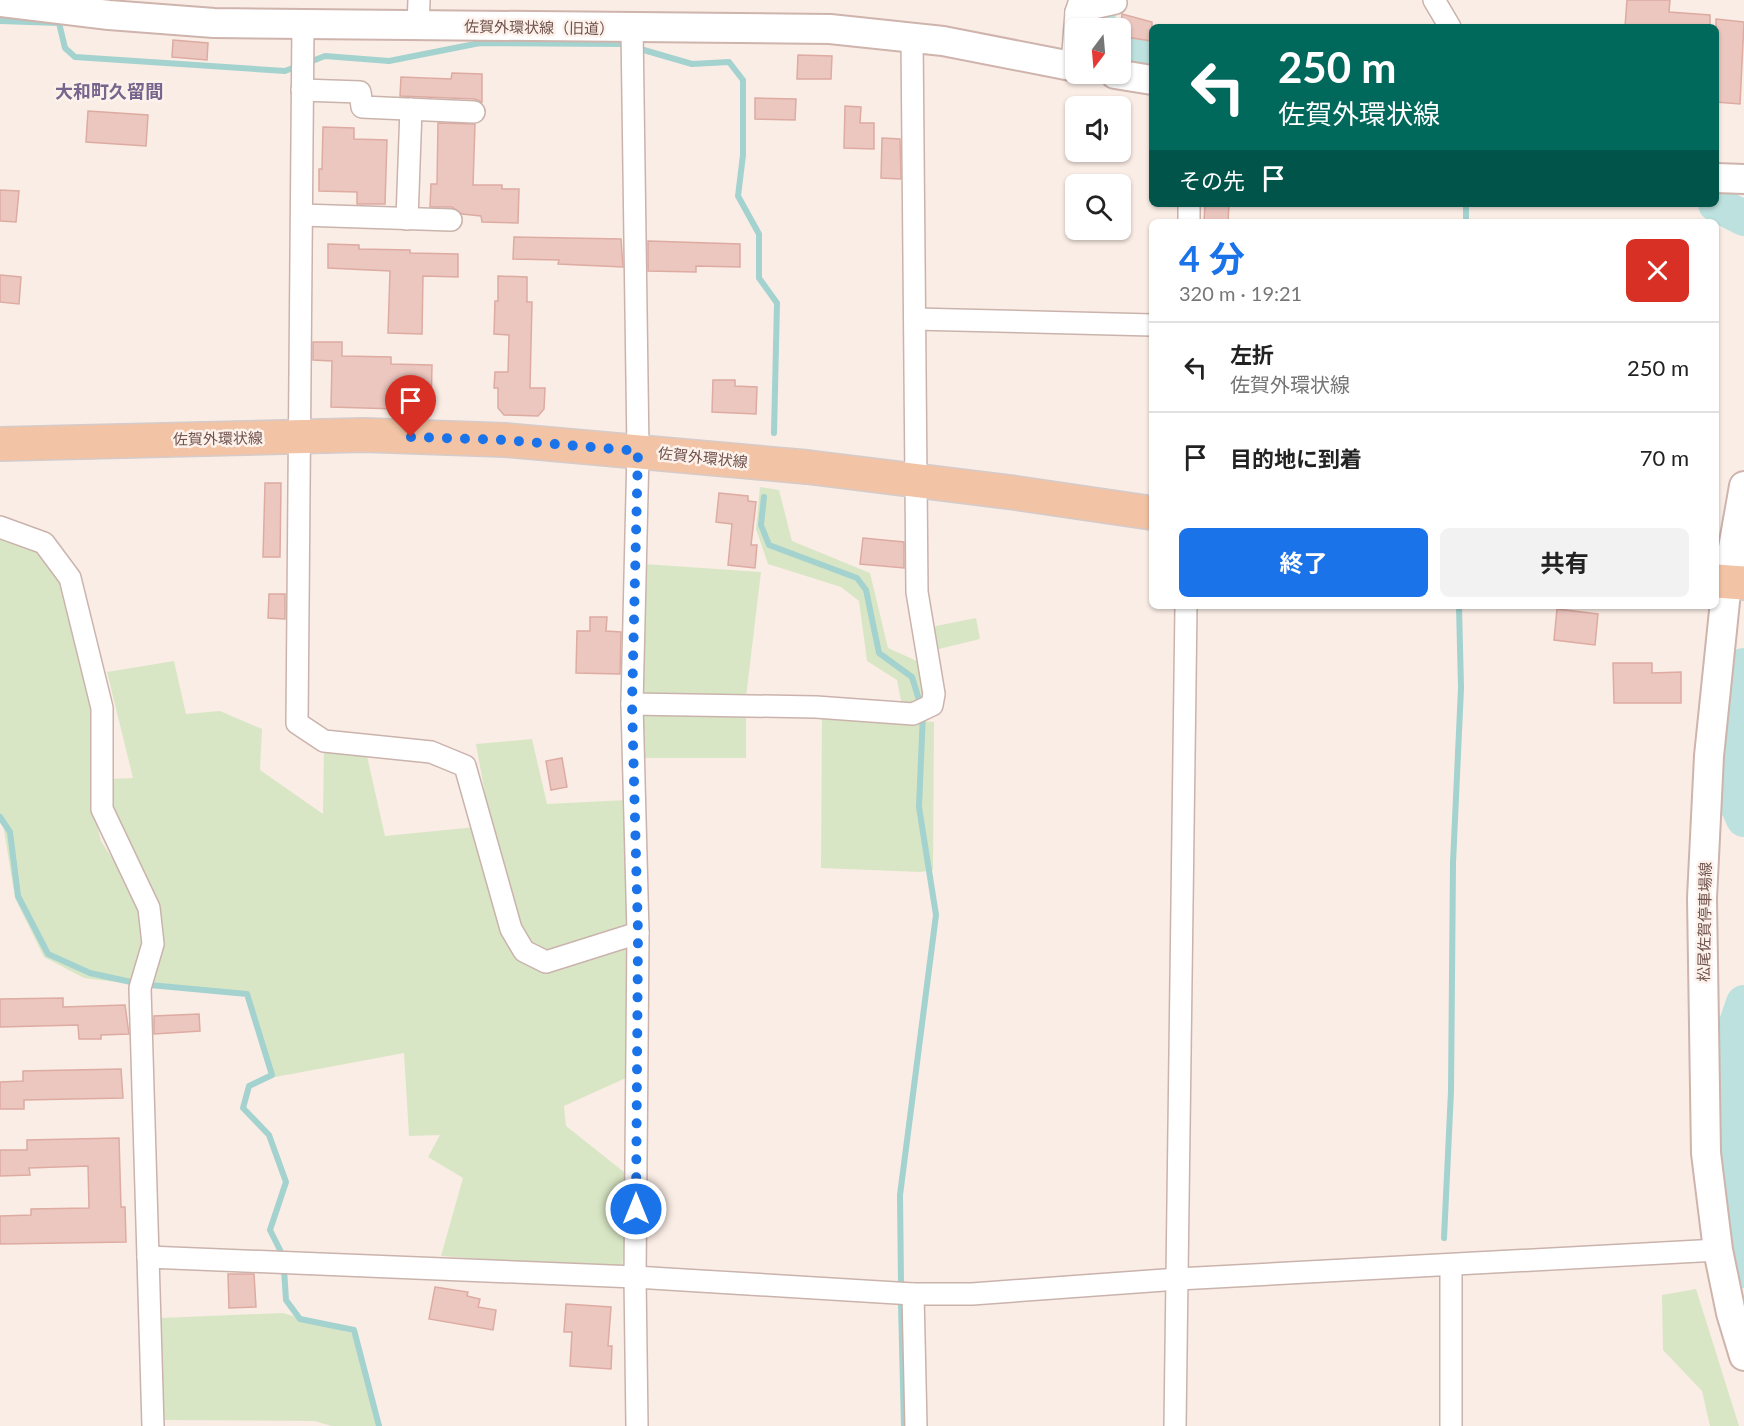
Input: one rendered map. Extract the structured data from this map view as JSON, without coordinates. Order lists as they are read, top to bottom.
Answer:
{
  "streets": {
    "main road": ["佐賀外環状線"],
    "street": ["佐賀外環状線（旧道）", "松尾佐賀停車場線"]
  },
  "districts": ["大和町久留間"],
  "north": "bottom",
  "page": {
    "turn": ["250 m", "佐賀外環状線"],
    "then": "その先",
    "heading": ["4 分", "320 m · 19:21"],
    "list": [
      {
        "name": "左折",
        "note": "佐賀外環状線",
        "value": "250 m"
      },
      {
        "name": "目的地に到着",
        "value": "70 m"
      }
    ],
    "buttons": ["終了", "共有"]
  }
}
